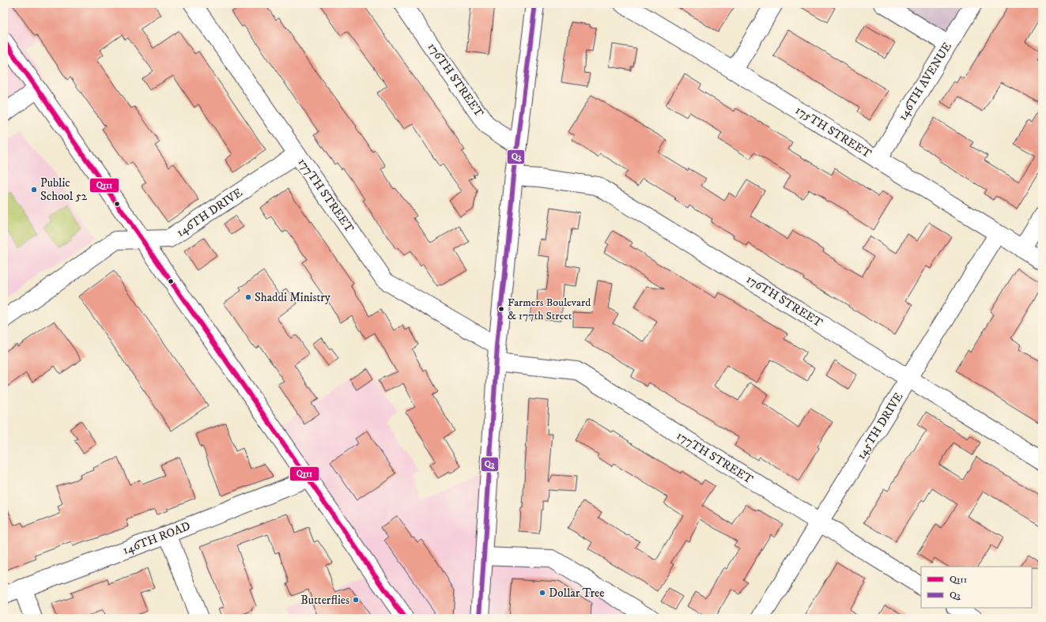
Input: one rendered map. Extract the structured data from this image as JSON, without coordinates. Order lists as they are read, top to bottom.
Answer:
{
  "streets": {
    "street": [
      "176TH STREET",
      "146TH AVENUE",
      "175TH STREET",
      "177TH STREET",
      "146TH DRIVE",
      "145TH DRIVE",
      "146TH ROAD"
    ]
  },
  "crossings": [
    ["176TH STREET", "145TH DRIVE"],
    ["146TH AVENUE", "175TH STREET"],
    ["175TH STREET", "145TH DRIVE"],
    ["177TH STREET", "146TH DRIVE"],
    ["177TH STREET", "145TH DRIVE"]
  ],
  "places": [
    "Public School 52",
    "Shaddi Ministry",
    "Farmers Boulevard & 177th Street",
    "Dollar Tree",
    "Butterflies"
  ],
  "lines": ["transit line Q3", "transit line Q111"],
  "legend": ["Q111", "Q3"]
}
